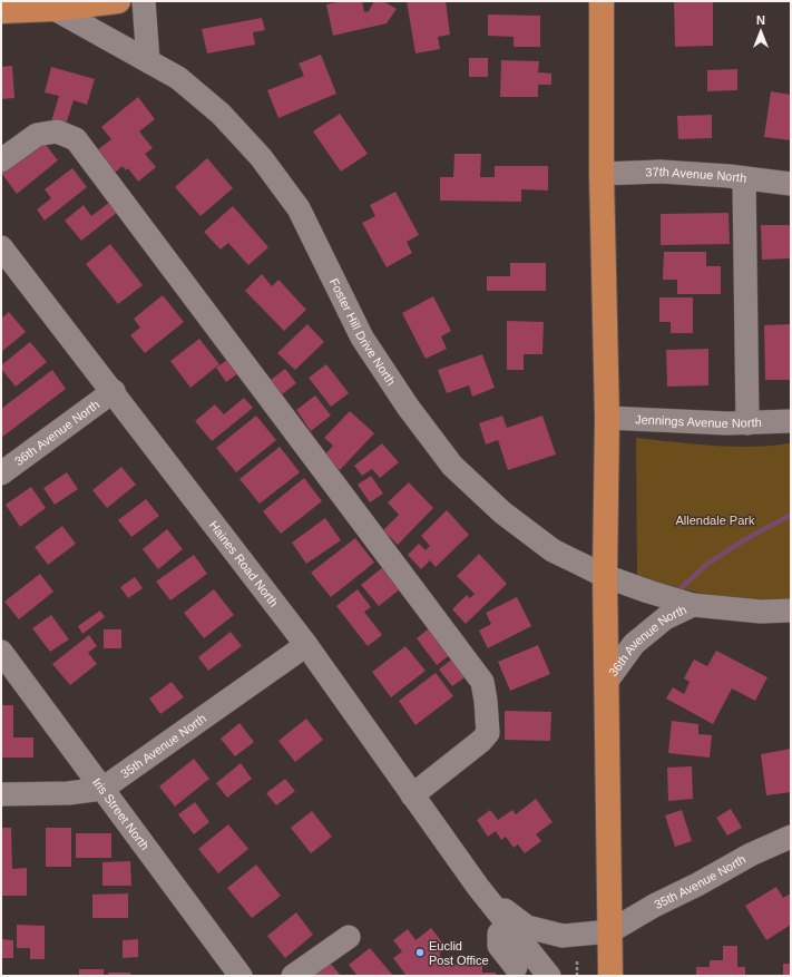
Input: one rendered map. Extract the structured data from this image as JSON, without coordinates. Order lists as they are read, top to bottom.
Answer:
{
  "streets": {
    "street": [
      "37th Avenue North",
      "Foster Hill Drive North",
      "Jennings Avenue North",
      "36th Avenue North",
      "Haines Road North",
      "35th Avenue North",
      "Iris Street North"
    ]
  },
  "crossings": [
    ["Foster Hill Drive North", "36th Avenue North"],
    ["36th Avenue North", "Haines Road North"],
    ["Haines Road North", "35th Avenue North"],
    ["35th Avenue North", "Iris Street North"]
  ],
  "parks": ["Allendale Park"],
  "places": ["Euclid Post Office"],
  "north": "top"
}
